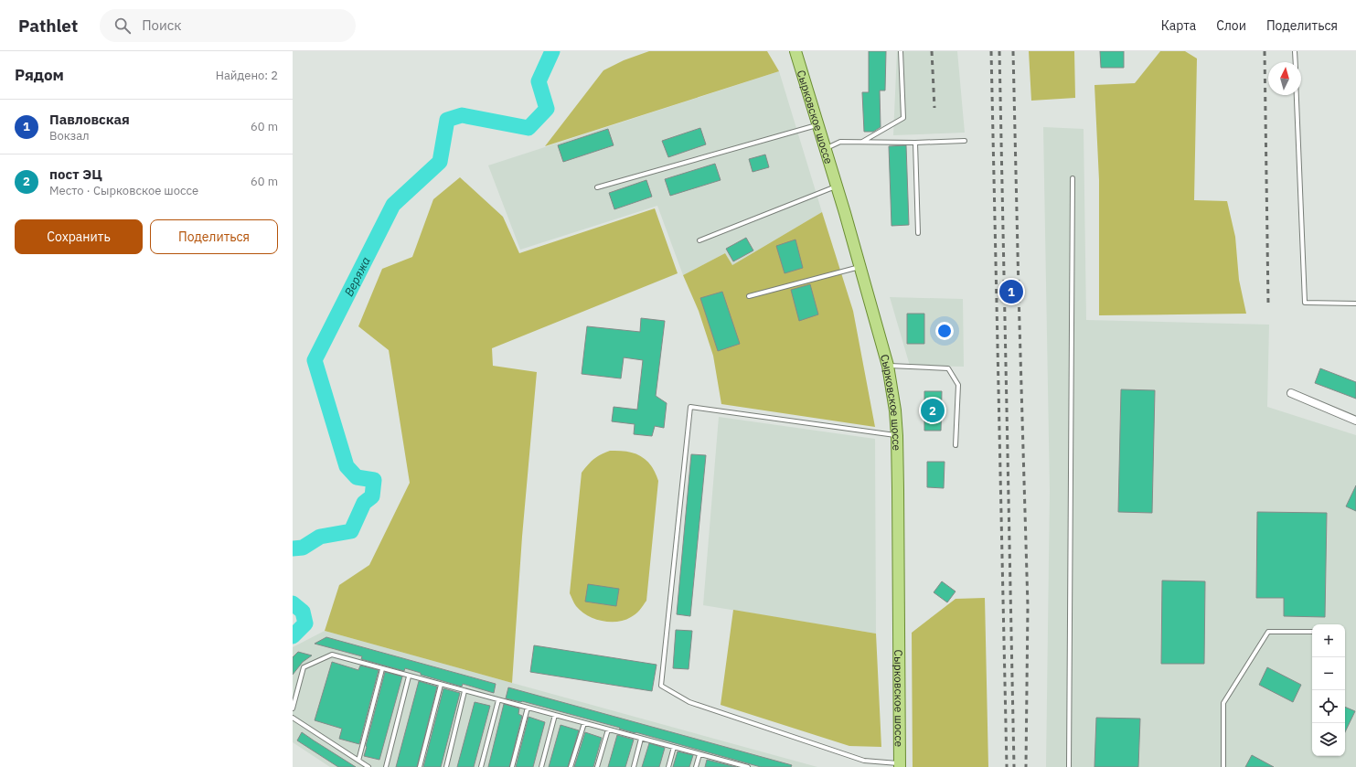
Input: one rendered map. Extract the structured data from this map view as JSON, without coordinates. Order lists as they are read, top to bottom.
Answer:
{
  "streets": {
    "main road": ["Сырковское шоссе"]
  },
  "water": ["Веряжа"],
  "north": "top",
  "page": {
    "header": "Pathlet",
    "search": "Поиск",
    "nav": ["Карта", "Слои", "Поделиться"],
    "heading": ["Рядом", "Найдено: 2"],
    "list": [
      {
        "mark": "1",
        "name": "Павловская",
        "note": "Вокзал",
        "value": "60 m"
      },
      {
        "mark": "2",
        "name": "пост ЭЦ",
        "note": "Место · Сырковское шоссе",
        "value": "60 m"
      }
    ],
    "buttons": ["Сохранить", "Поделиться"],
    "pins": ["1", "2"],
    "map_buttons": ["+", "−"]
  }
}
